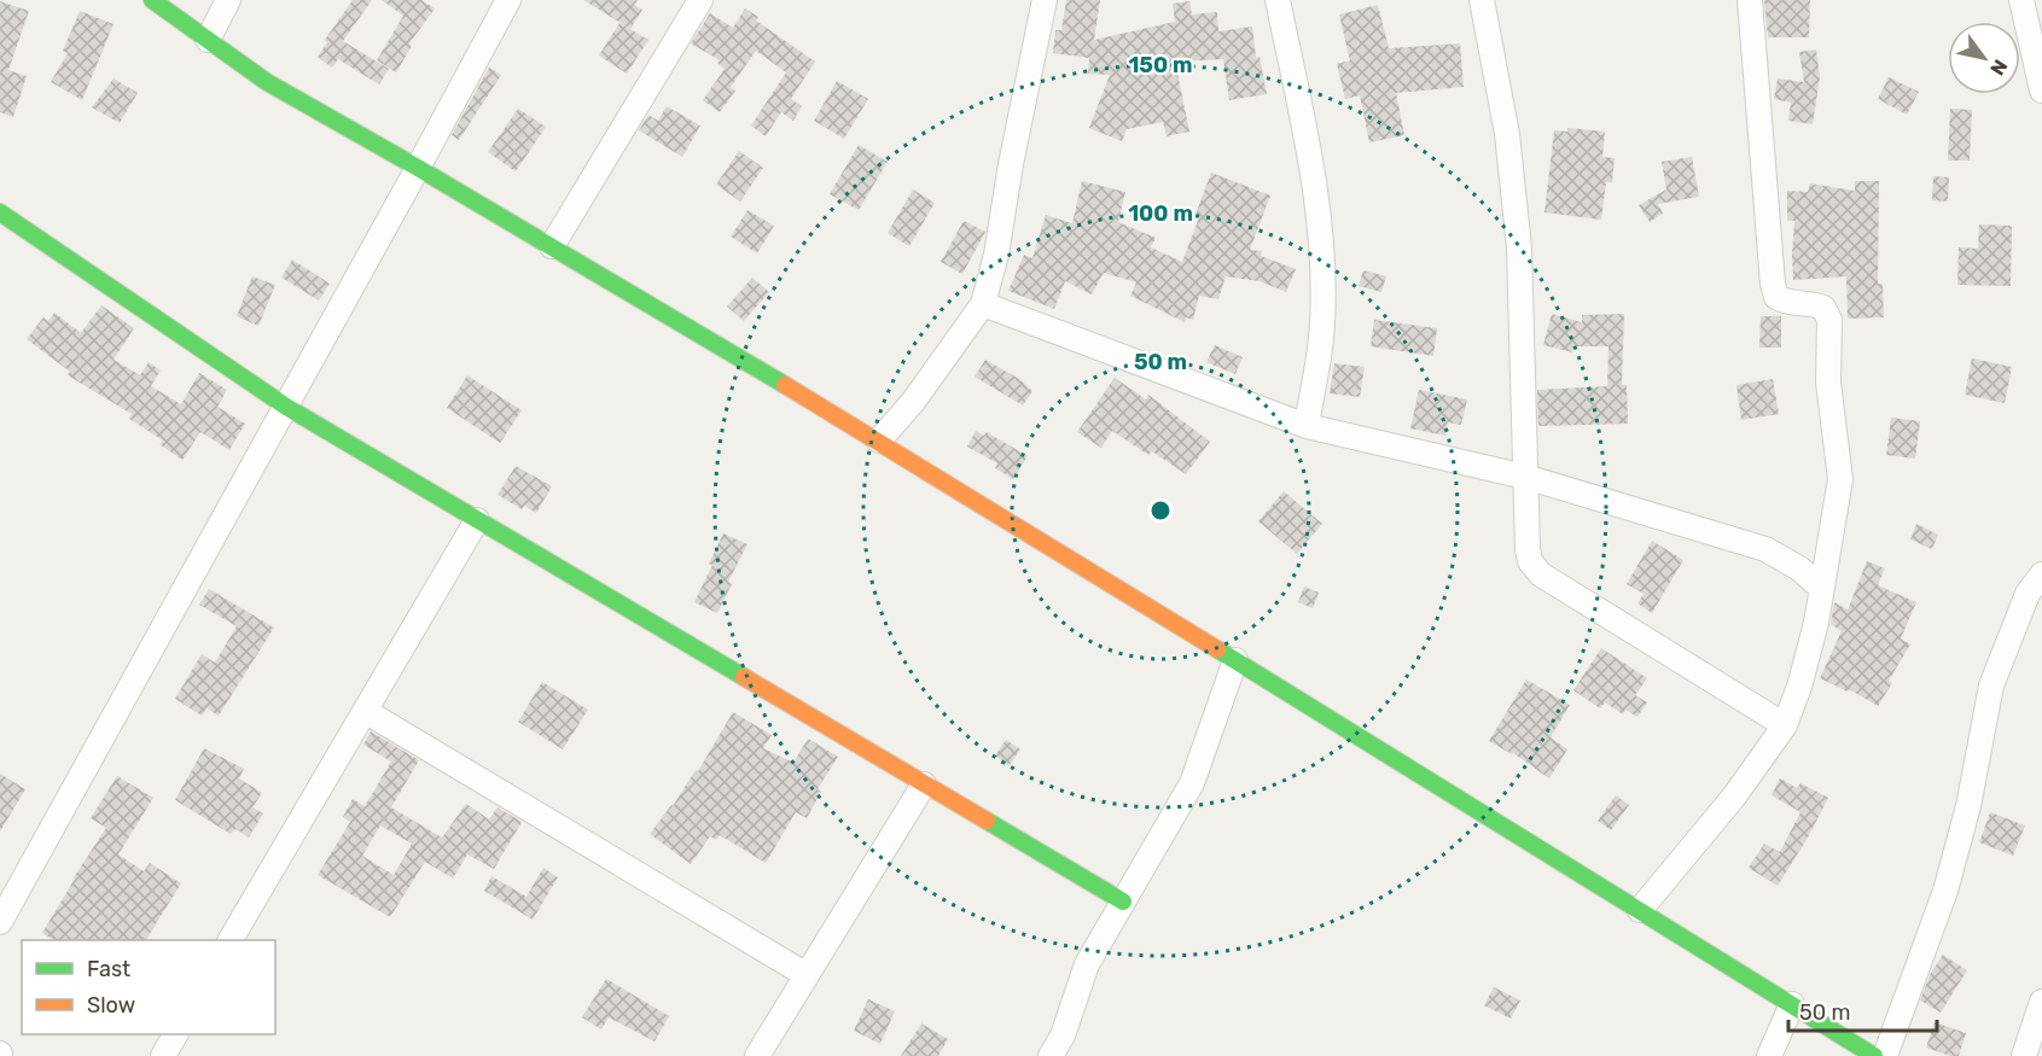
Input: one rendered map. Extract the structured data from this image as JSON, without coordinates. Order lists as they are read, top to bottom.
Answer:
{
  "legend": ["Fast", "Slow"],
  "scale_bar": "50 m",
  "north": "bottom right",
  "rings": ["150 m", "100 m", "50 m"]
}
